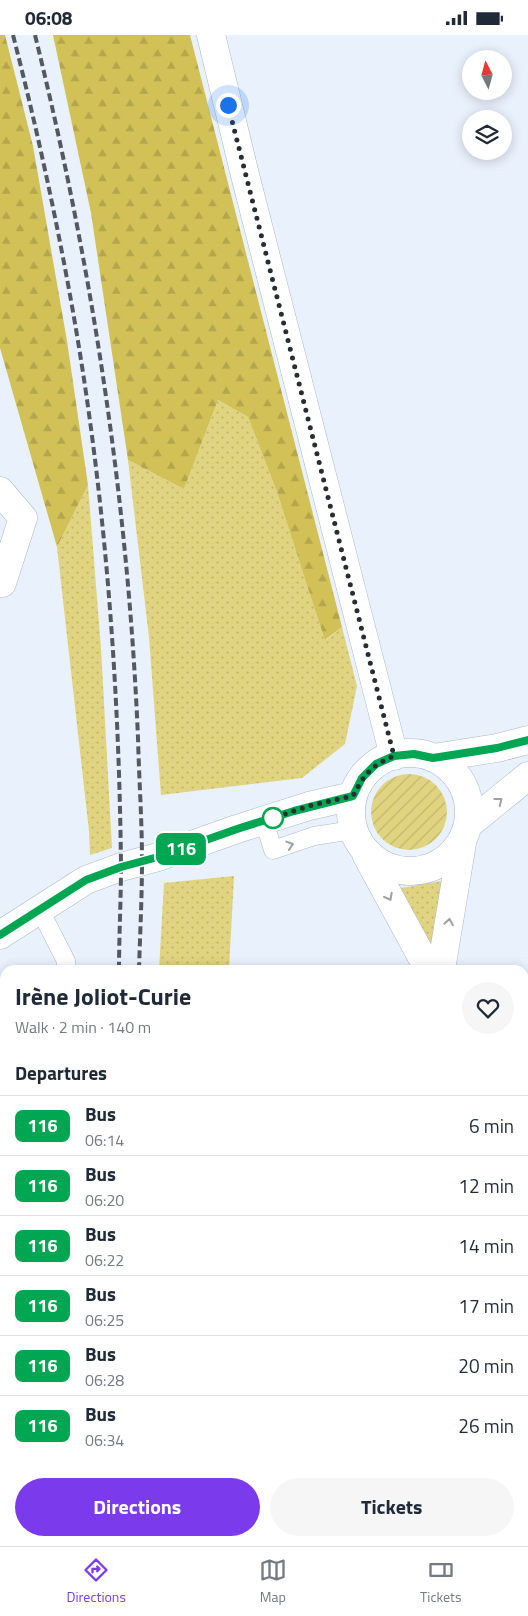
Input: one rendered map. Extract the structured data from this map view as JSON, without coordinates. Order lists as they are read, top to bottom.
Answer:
{
  "lines": ["bus line 116"],
  "north": "top",
  "page": {
    "status": "06:08",
    "on_map": "116",
    "heading": [
      ["Irène Joliot-Curie", "Walk · 2 min · 140 m"],
      "Departures"
    ],
    "list": [
      {
        "mark": "116",
        "name": "Bus",
        "note": "06:14",
        "value": "6 min"
      },
      {
        "mark": "116",
        "name": "Bus",
        "note": "06:20",
        "value": "12 min"
      },
      {
        "mark": "116",
        "name": "Bus",
        "note": "06:22",
        "value": "14 min"
      },
      {
        "mark": "116",
        "name": "Bus",
        "note": "06:25",
        "value": "17 min"
      },
      {
        "mark": "116",
        "name": "Bus",
        "note": "06:28",
        "value": "20 min"
      },
      {
        "mark": "116",
        "name": "Bus",
        "note": "06:34",
        "value": "26 min"
      }
    ],
    "buttons": ["Directions", "Tickets"],
    "tabs": ["Directions", "Map", "Tickets"]
  }
}
